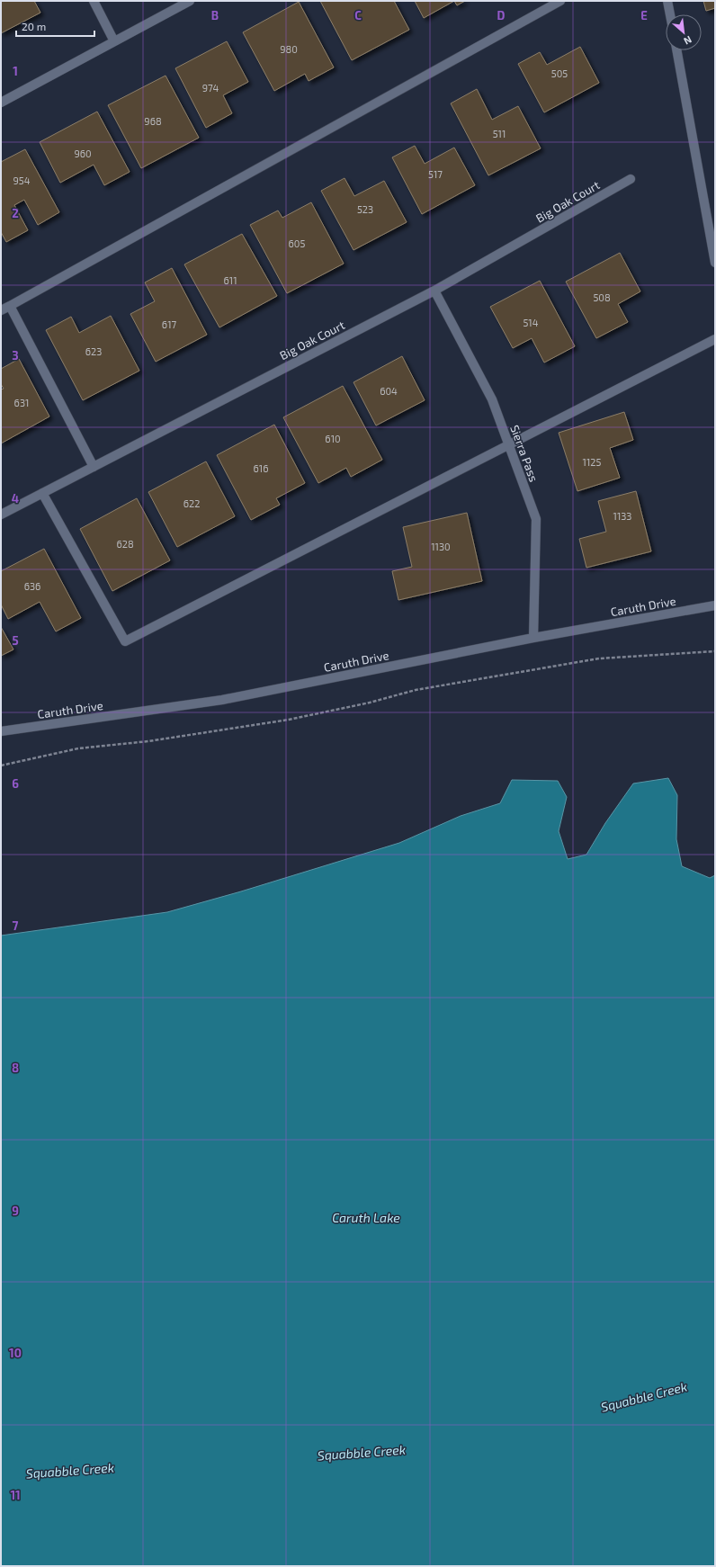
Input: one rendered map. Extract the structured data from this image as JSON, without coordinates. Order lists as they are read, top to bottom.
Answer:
{
  "streets": {
    "street": ["Big Oak Court", "Sierra Pass", "Caruth Drive"]
  },
  "crossings": [
    ["Big Oak Court", "Sierra Pass"],
    ["Sierra Pass", "Caruth Drive"]
  ],
  "water": ["Caruth Lake", "Squabble Creek"],
  "house_numbers": [
    "980",
    "505",
    "974",
    "968",
    "511",
    "960",
    "517",
    "954",
    "523",
    "605",
    "611",
    "508",
    "514",
    "617",
    "623",
    "604",
    "631",
    "610",
    "1125",
    "616",
    "622",
    "1133",
    "628",
    "1130",
    "636"
  ],
  "scale_bar": "20 m",
  "north": "bottom right",
  "grid": {
    "columns": [
      "B",
      "C",
      "D",
      "E"
    ],
    "rows": [
      "1",
      "2",
      "3",
      "4",
      "5",
      "6",
      "7",
      "8",
      "9",
      "10",
      "11"
    ]
  }
}
